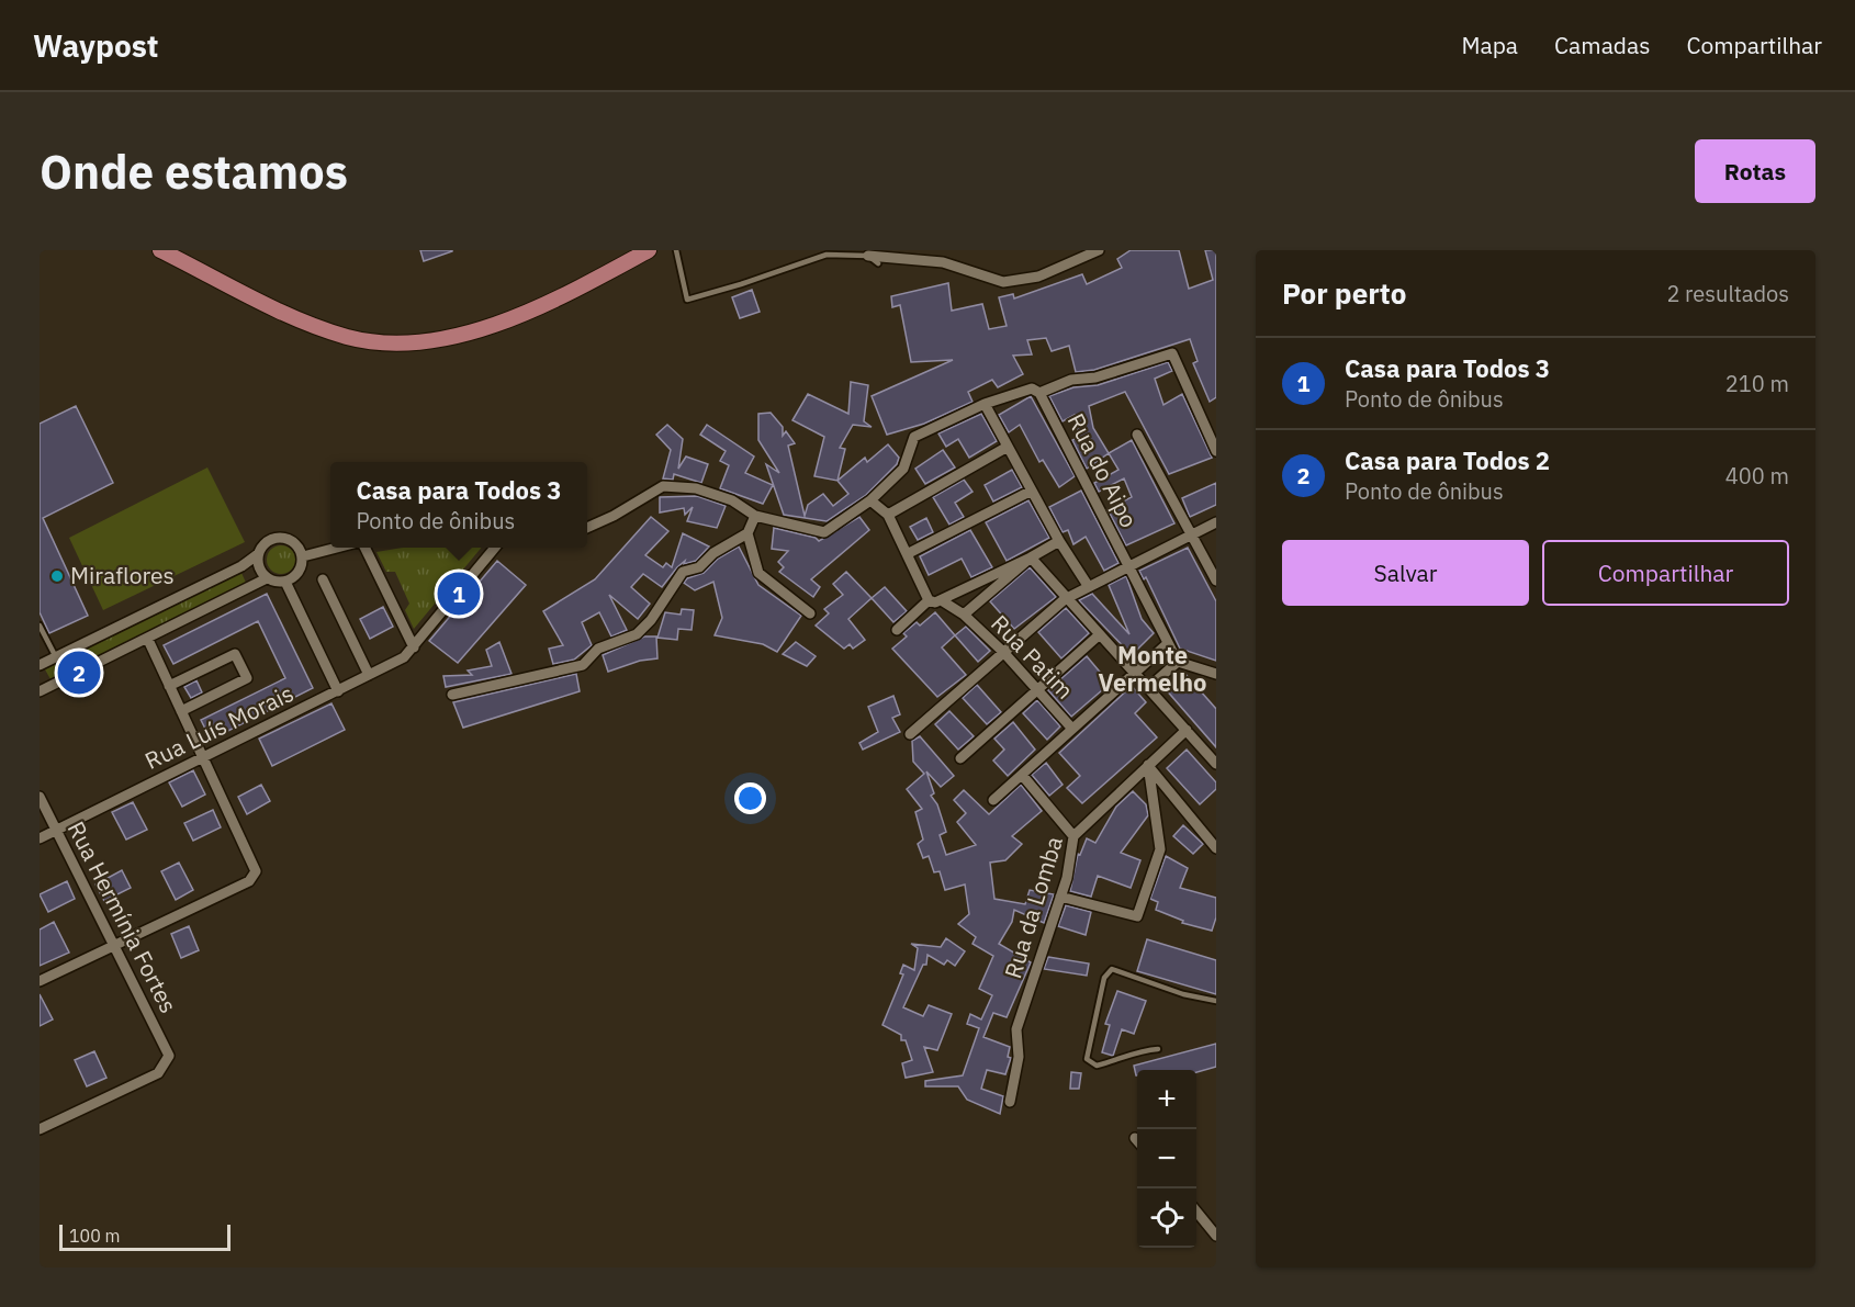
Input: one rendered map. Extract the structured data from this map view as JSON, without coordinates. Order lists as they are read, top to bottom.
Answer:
{
  "streets": {
    "street": [
      "Rua do Aipo",
      "Rua Patim",
      "Rua Luís Morais",
      "Rua da Lomba",
      "Rua Hermínia Fortes"
    ]
  },
  "crossings": [
    ["Rua Luís Morais", "Rua Hermínia Fortes"]
  ],
  "districts": ["Monte Vermelho"],
  "places": ["Miraflores"],
  "scale_bar": "100 m",
  "page": {
    "header": "Waypost",
    "nav": ["Mapa", "Camadas", "Compartilhar"],
    "buttons": [
      "Rotas",
      ["Salvar", "Compartilhar"]
    ],
    "title": "Onde estamos",
    "heading": ["Por perto", "2 resultados"],
    "list": [
      {
        "mark": "1",
        "name": "Casa para Todos 3",
        "note": "Ponto de ônibus",
        "value": "210 m"
      },
      {
        "mark": "2",
        "name": "Casa para Todos 2",
        "note": "Ponto de ônibus",
        "value": "400 m"
      }
    ],
    "popup": ["Casa para Todos 3", "Ponto de ônibus"],
    "pins": ["1", "2"],
    "map_buttons": ["+", "−"],
    "scale": "100 m"
  }
}
